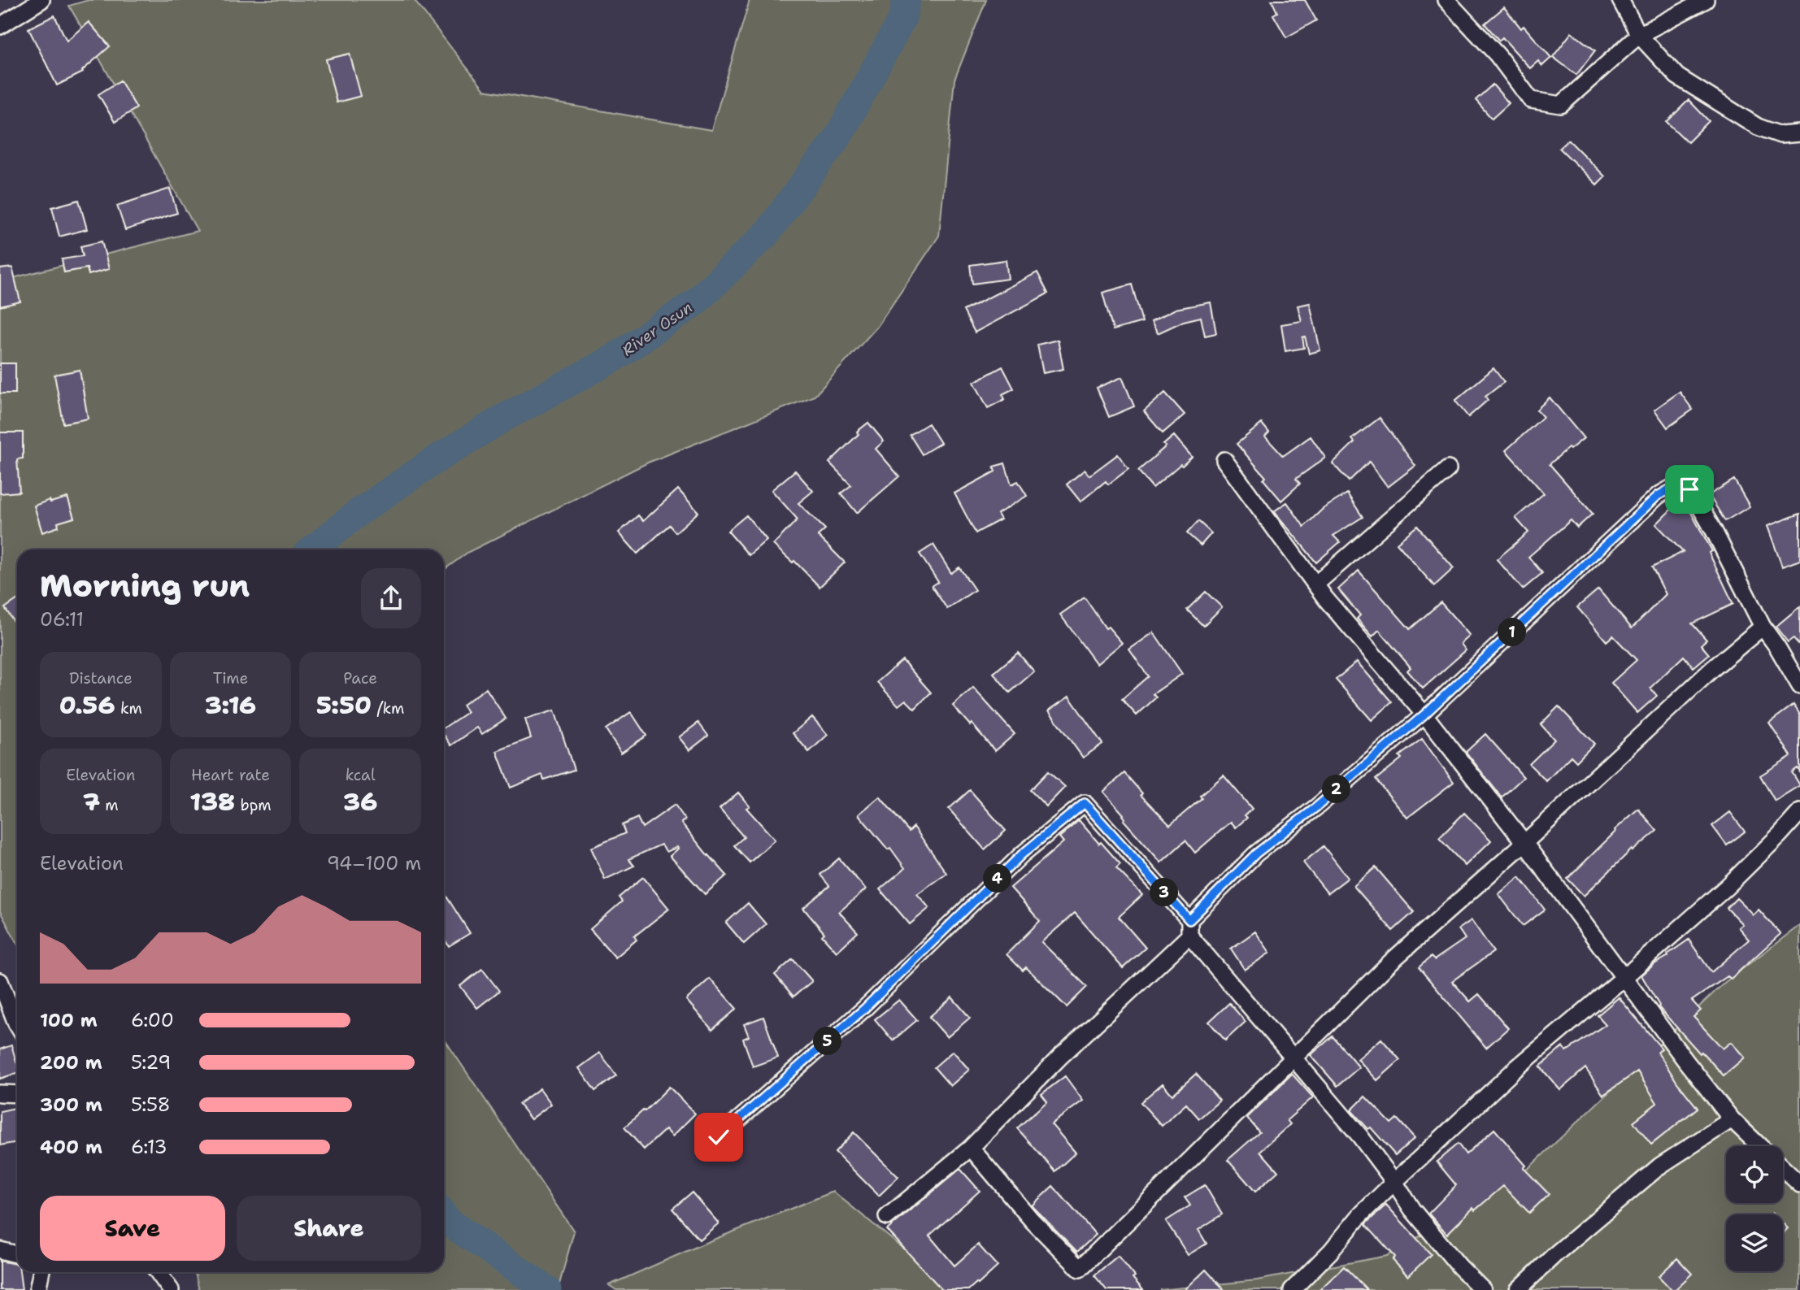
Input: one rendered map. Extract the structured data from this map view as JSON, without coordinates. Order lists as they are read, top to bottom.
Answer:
{
  "water": ["River Osun"],
  "page": {
    "heading": ["Morning run", "06:11"],
    "pins": [
      "1",
      "2",
      "4",
      "3",
      "5"
    ],
    "stats": [
      ["Distance", "0.56 km"],
      ["Time", "3:16"],
      ["Pace", "5:50 /km"],
      ["Elevation", "7 m"],
      ["Heart rate", "138 bpm"],
      ["kcal", "36"]
    ],
    "chart": ["Elevation", "94–100 m"],
    "list": [
      {
        "name": "100 m",
        "note": "6:00"
      },
      {
        "name": "200 m",
        "note": "5:29"
      },
      {
        "name": "300 m",
        "note": "5:58"
      },
      {
        "name": "400 m",
        "note": "6:13"
      }
    ],
    "buttons": ["Save", "Share"]
  }
}
